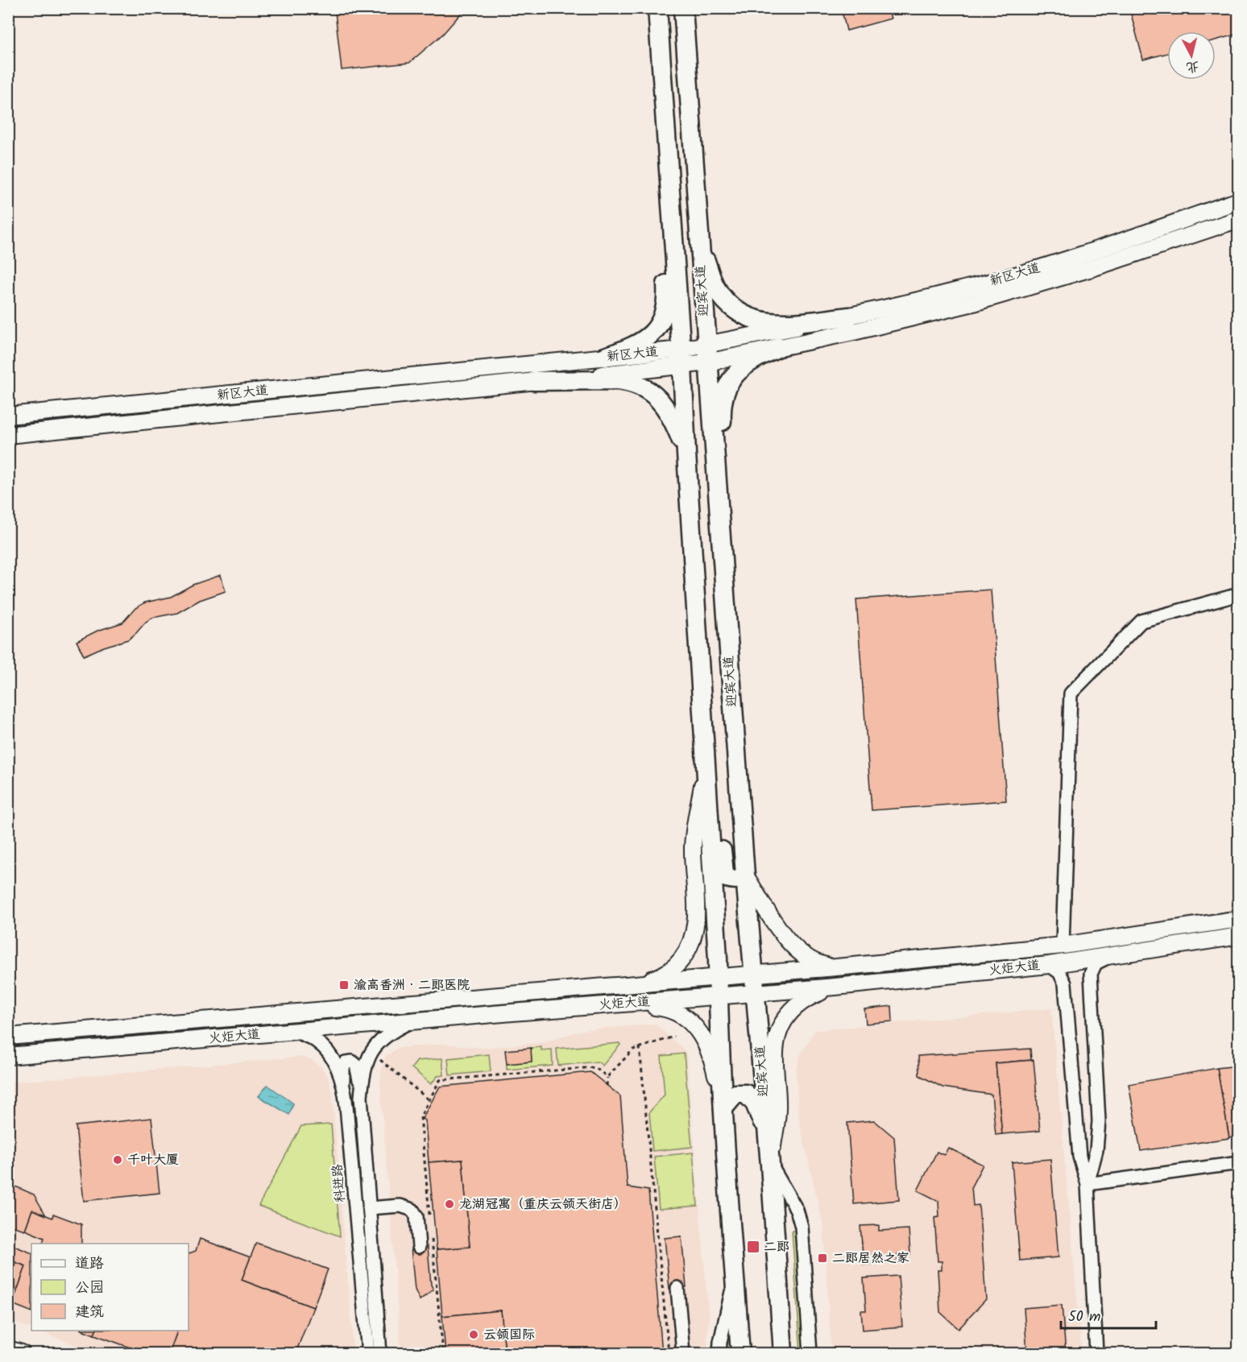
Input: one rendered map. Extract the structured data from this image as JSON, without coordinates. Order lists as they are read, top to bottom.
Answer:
{
  "streets": {
    "highway": ["迎宾大道"],
    "main road": ["新区大道", "火炬大道"],
    "street": ["科进路"]
  },
  "crossings": [
    ["新区大道", "迎宾大道"],
    ["迎宾大道", "火炬大道"],
    ["火炬大道", "科进路"]
  ],
  "places": {
    "transit": ["渝高香洲‧二郎医院", "二郎", "二郎居然之家"],
    "other": ["千叶大厦", "龙湖冠寓（重庆云领天街店）", "云领国际"]
  },
  "legend": ["道路", "公园", "建筑"],
  "scale_bar": "50 m",
  "north": "bottom"
}
